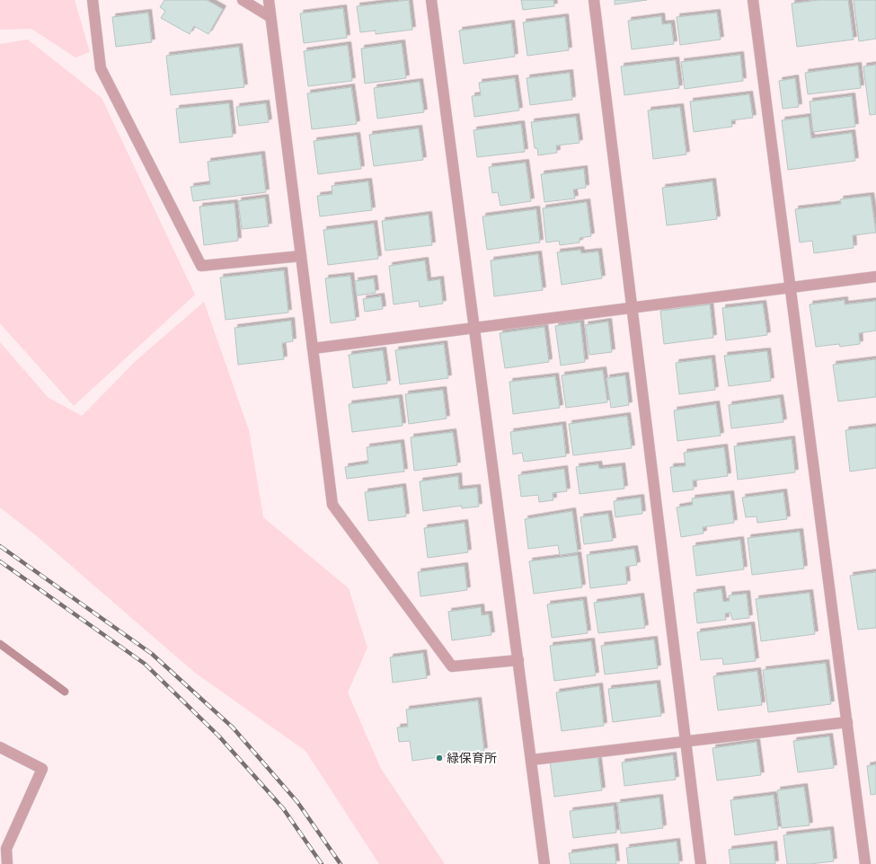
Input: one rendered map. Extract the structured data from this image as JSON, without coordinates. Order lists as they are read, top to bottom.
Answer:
{
  "places": ["緑保育所"]
}
